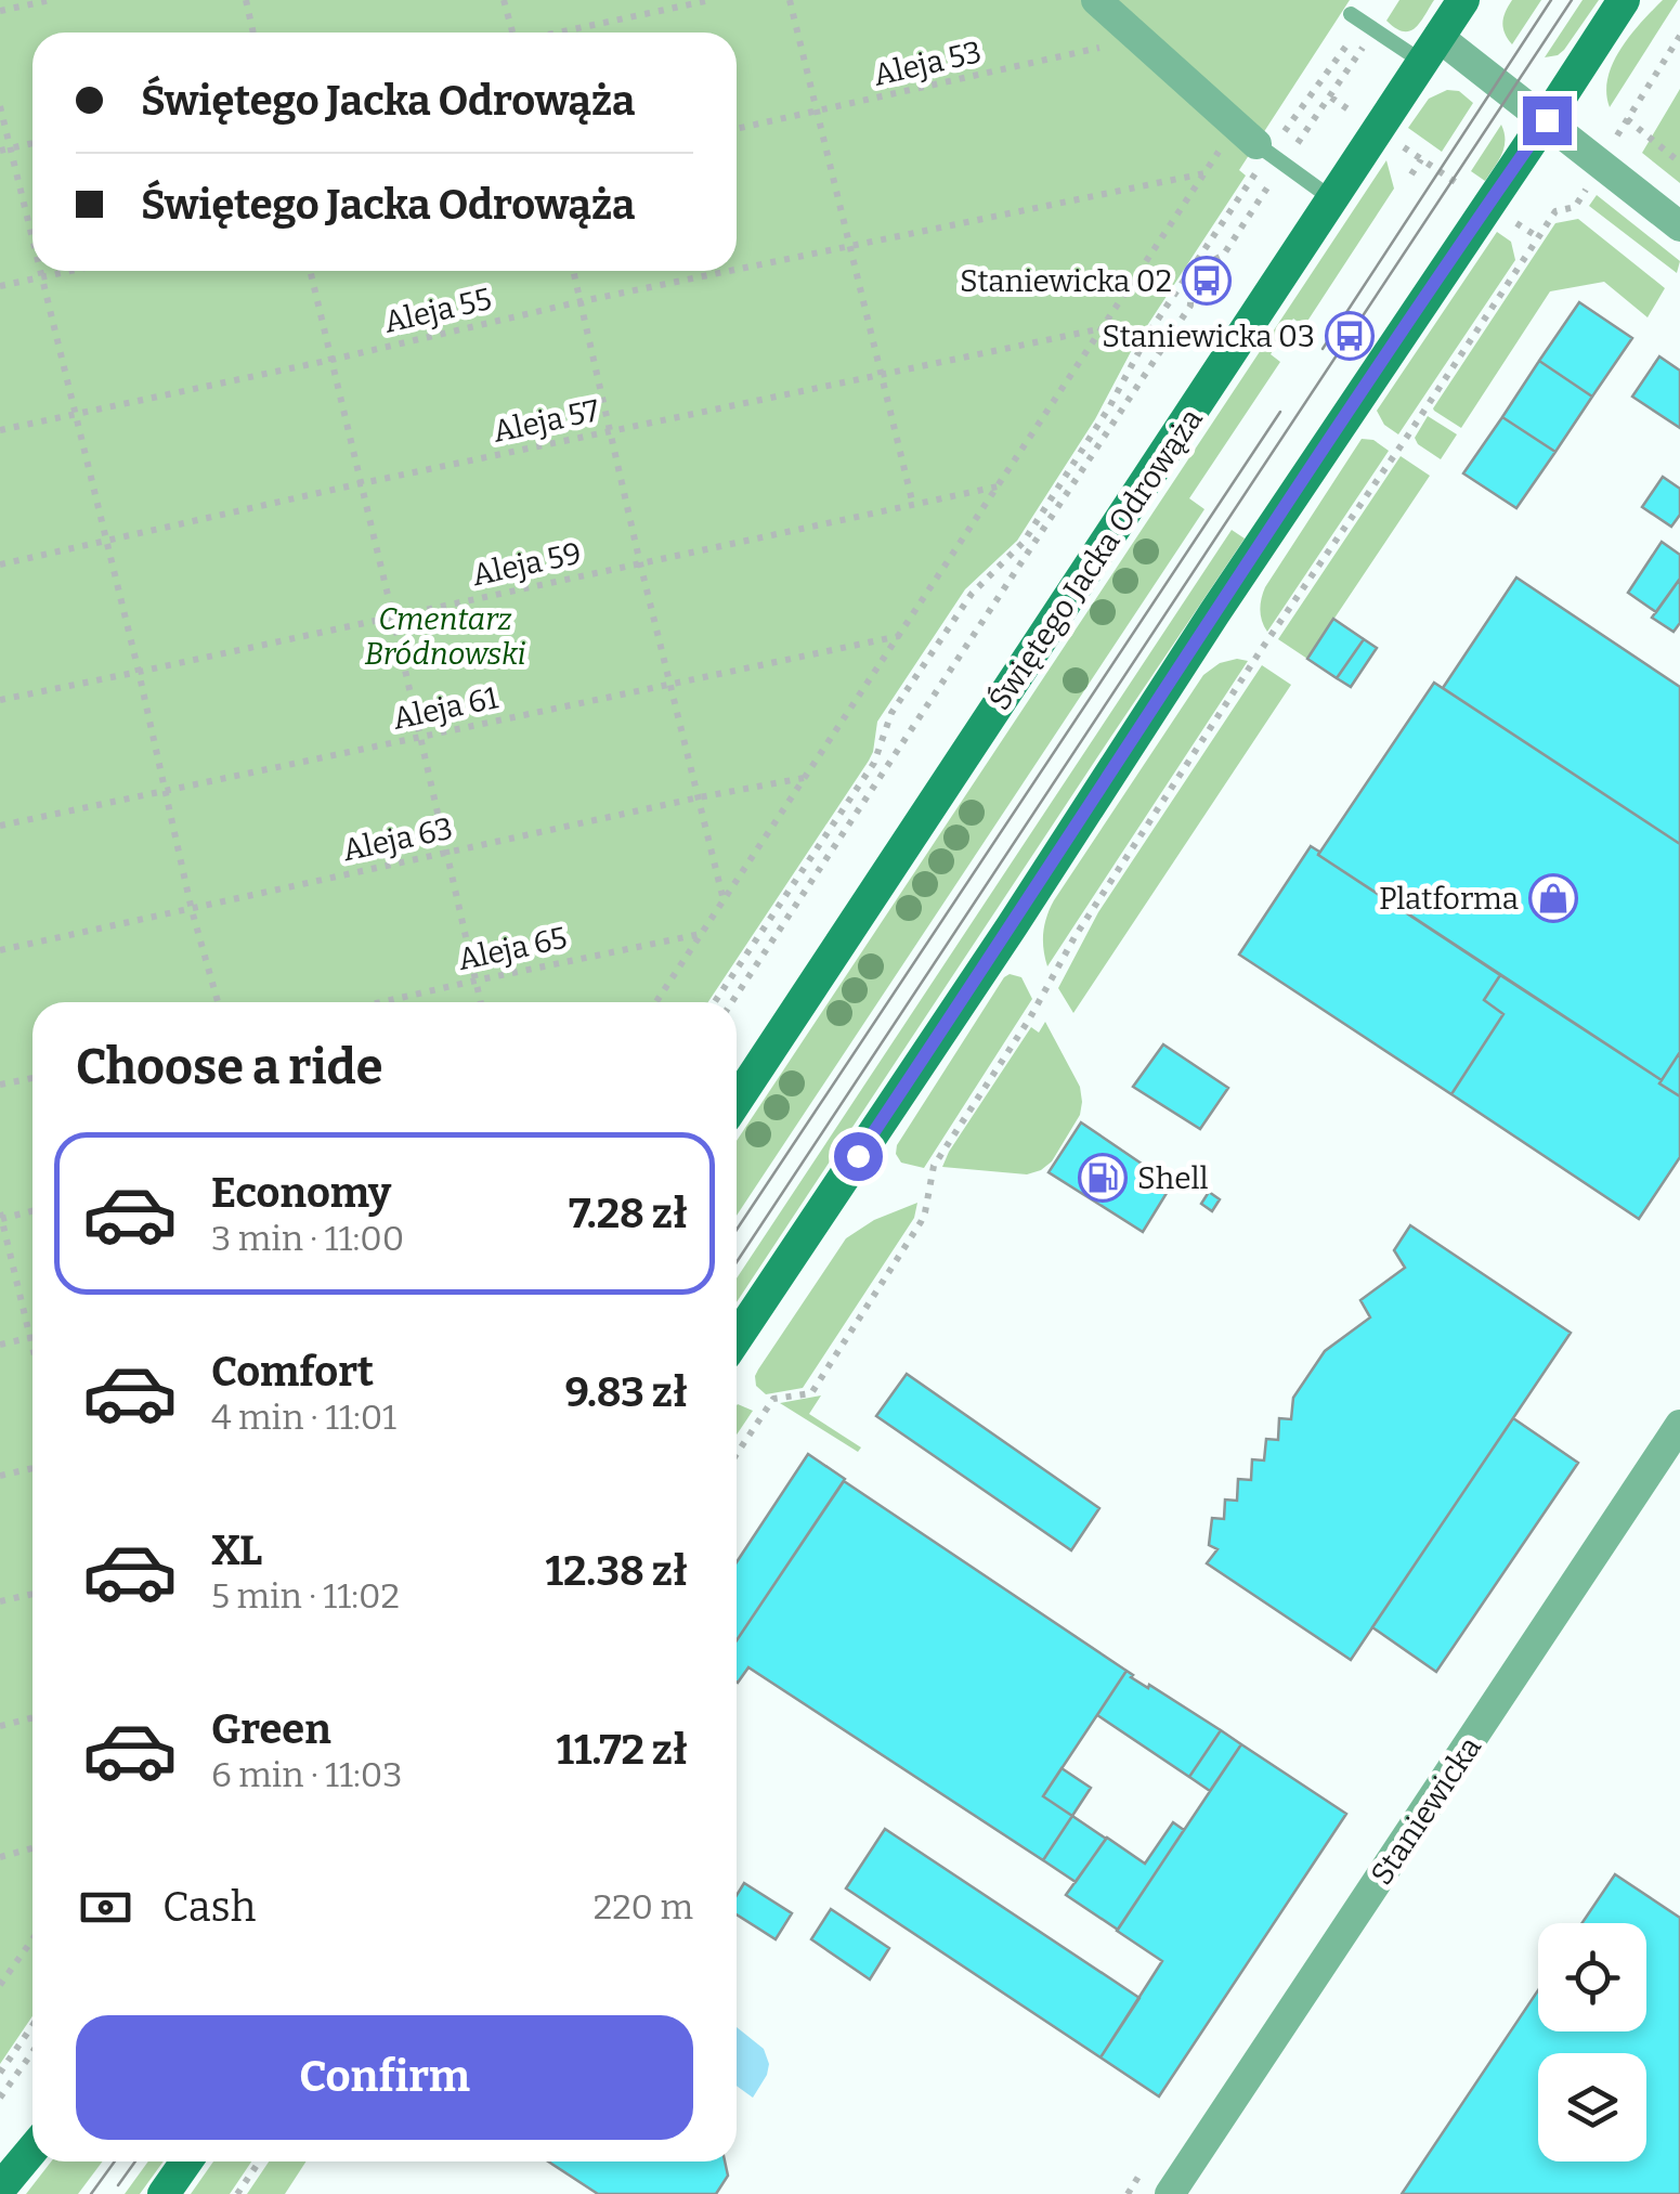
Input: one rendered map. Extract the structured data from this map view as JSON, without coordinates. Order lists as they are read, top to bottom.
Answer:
{
  "streets": {
    "main road": ["Świętego Jacka Odrowąża"],
    "street": ["Staniewicka"],
    "path": [
      "Aleja 53",
      "Aleja 55",
      "Aleja 57",
      "Aleja 59",
      "Aleja 61",
      "Aleja 63",
      "Aleja 65"
    ]
  },
  "parks": ["Cmentarz Bródnowski"],
  "places": {
    "bus stop": ["Staniewicka 02", "Staniewicka 03"],
    "shop": ["Platforma"],
    "fuel station": ["Shell"]
  },
  "page": {
    "banner": ["Świętego Jacka Odrowąża", "Świętego Jacka Odrowąża"],
    "heading": "Choose a ride",
    "list": [
      {
        "name": "Economy",
        "note": "3 min · 11:00",
        "value": "7.28 zł"
      },
      {
        "name": "Comfort",
        "note": "4 min · 11:01",
        "value": "9.83 zł"
      },
      {
        "name": "XL",
        "note": "5 min · 11:02",
        "value": "12.38 zł"
      },
      {
        "name": "Green",
        "note": "6 min · 11:03",
        "value": "11.72 zł"
      }
    ],
    "pay": ["Cash", "220 m"],
    "buttons": "Confirm"
  }
}
